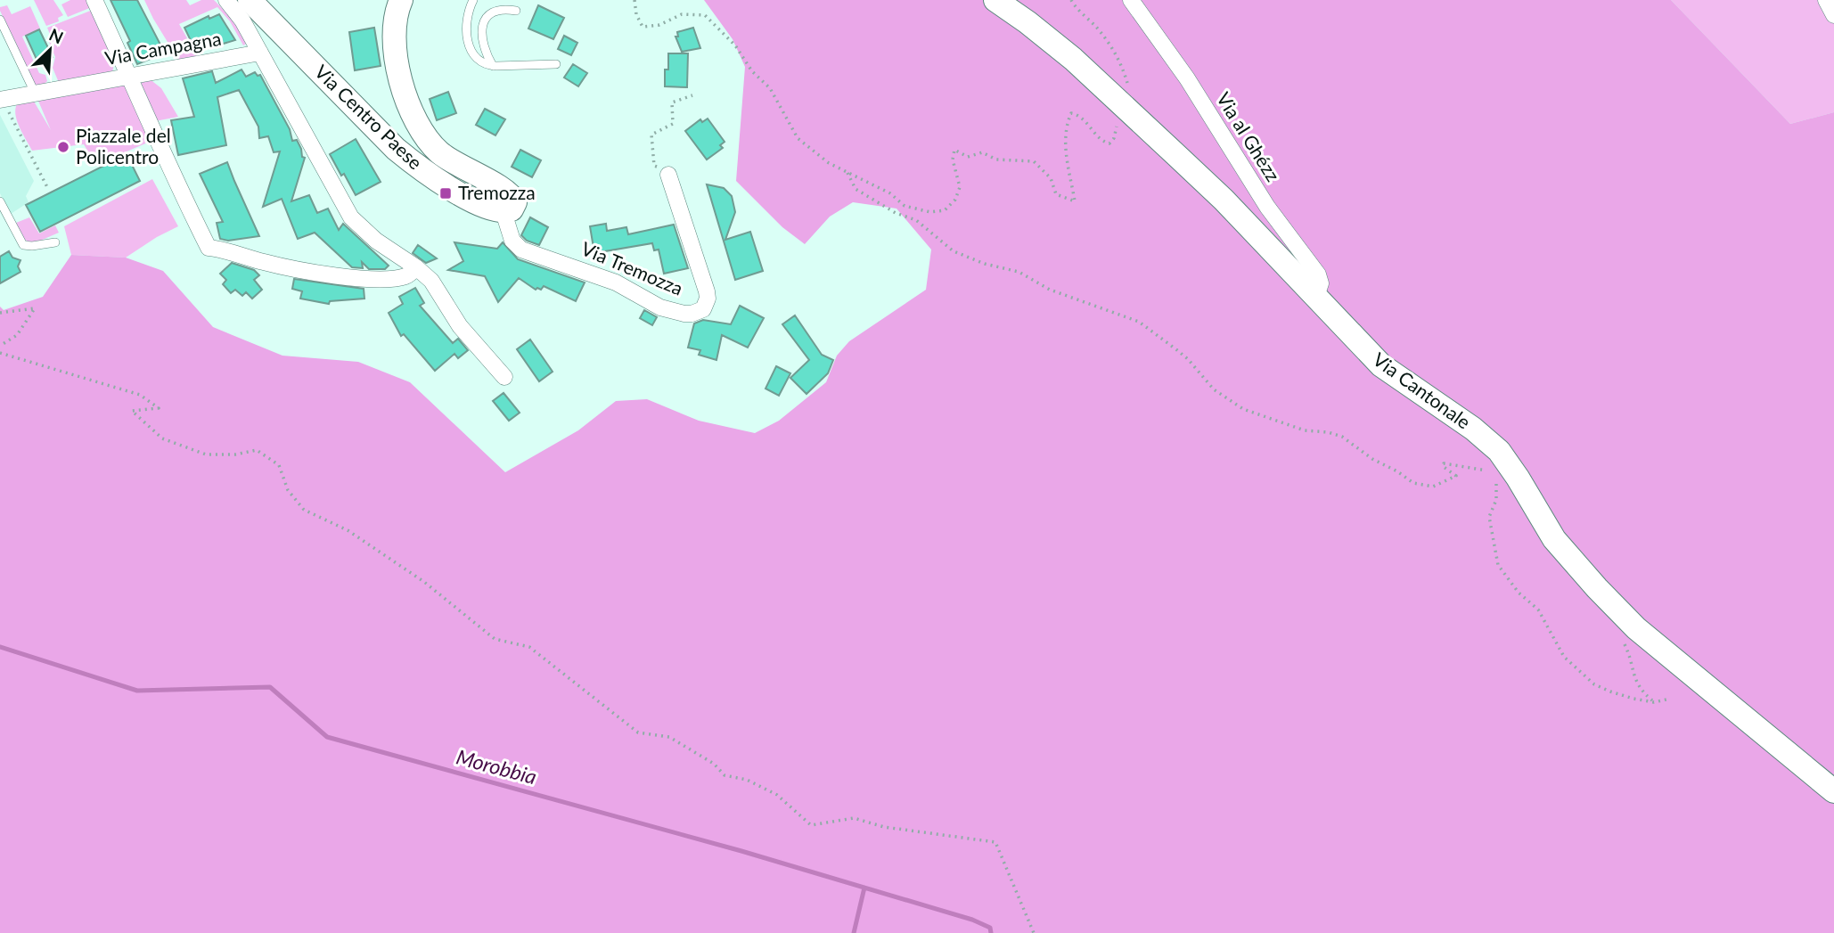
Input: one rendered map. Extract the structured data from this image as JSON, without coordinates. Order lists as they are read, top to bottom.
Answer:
{
  "streets": {
    "street": [
      "Via Campagna",
      "Via Centro Paese",
      "Via al Ghézz",
      "Via Tremozza",
      "Via Cantonale"
    ]
  },
  "crossings": [
    ["Via Centro Paese", "Via Tremozza"],
    ["Via al Ghézz", "Via Cantonale"]
  ],
  "water": ["Morobbia"],
  "places": {
    "other": ["Piazzale del Policentro"],
    "transit": ["Tremozza"]
  },
  "north": "top right"
}
